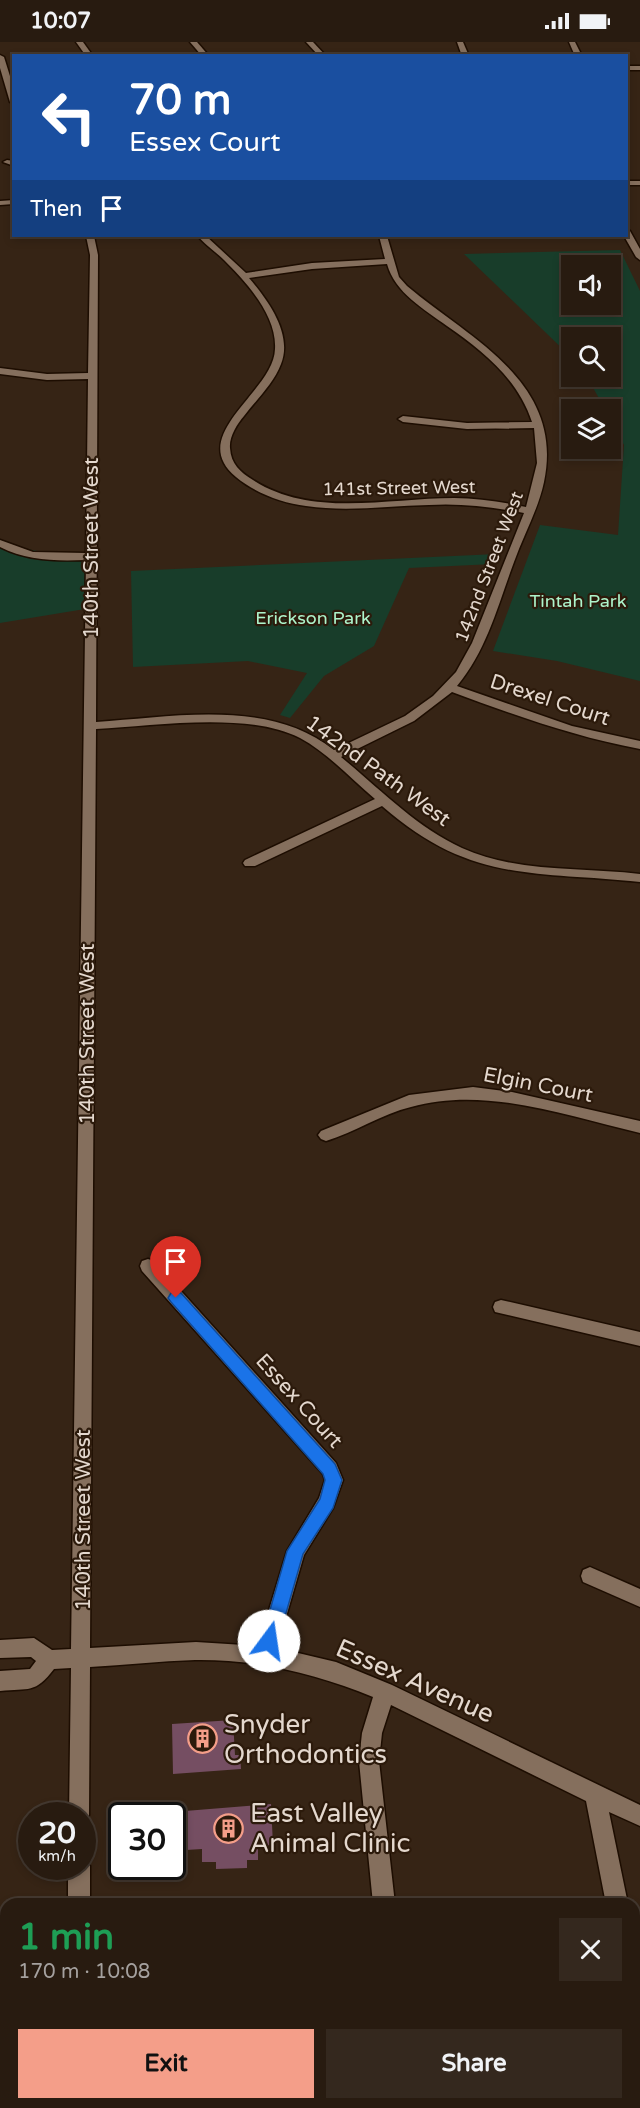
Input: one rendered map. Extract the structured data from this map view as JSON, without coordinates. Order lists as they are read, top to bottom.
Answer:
{
  "streets": {
    "street": [
      "141st Street West",
      "140th Street West",
      "142nd Street West",
      "Drexel Court",
      "142nd Path West",
      "Elgin Court",
      "Essex Court",
      "Essex Avenue"
    ]
  },
  "crossings": [
    ["141st Street West", "142nd Street West"],
    ["140th Street West", "142nd Path West"],
    ["140th Street West", "Essex Avenue"],
    ["142nd Street West", "Drexel Court"],
    ["142nd Street West", "142nd Path West"],
    ["Essex Court", "Essex Avenue"]
  ],
  "parks": ["Tintah Park", "Erickson Park"],
  "places": {
    "building": ["Snyder Orthodontics", "East Valley Animal Clinic"]
  },
  "page": {
    "status": "10:07",
    "turn": ["70 m", "Essex Court"],
    "then": "Then",
    "speed": "20 km/h",
    "limit": "30",
    "heading": ["1 min", "170 m · 10:08"],
    "buttons": ["Exit", "Share"]
  }
}
